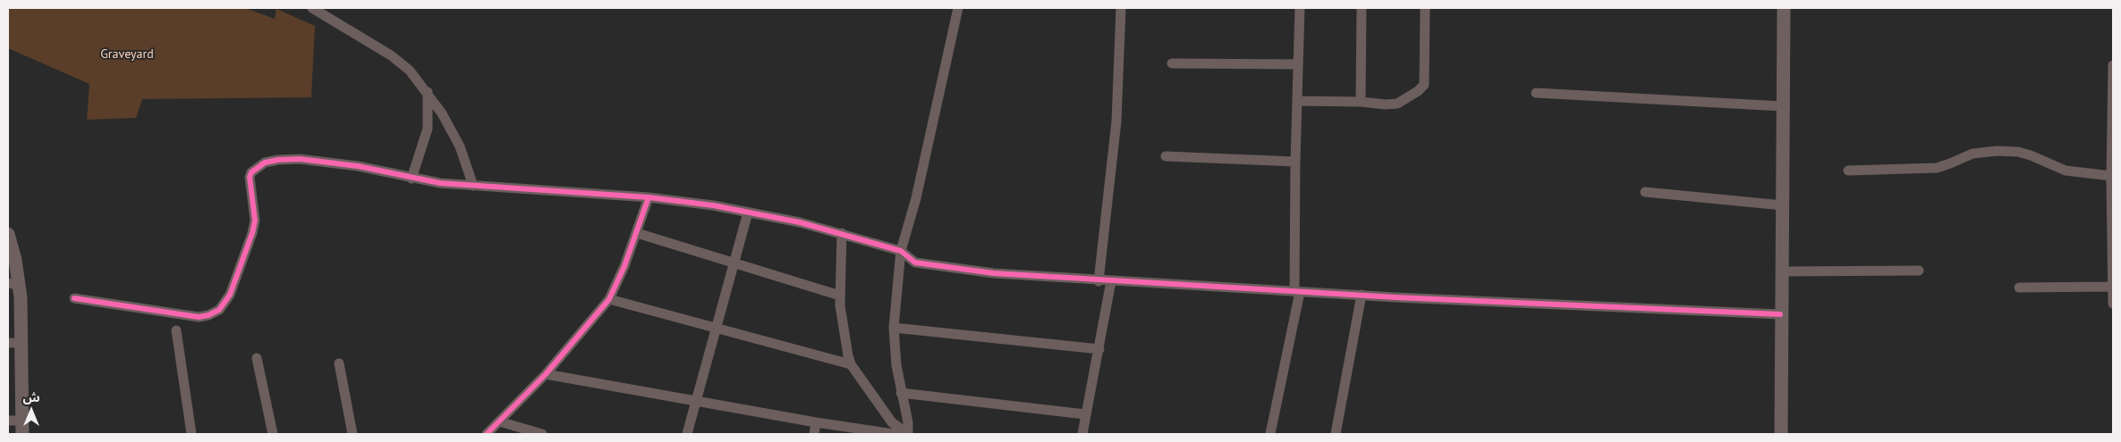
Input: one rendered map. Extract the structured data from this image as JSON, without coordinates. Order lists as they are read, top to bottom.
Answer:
{
  "parks": ["Graveyard"],
  "north": "top"
}
